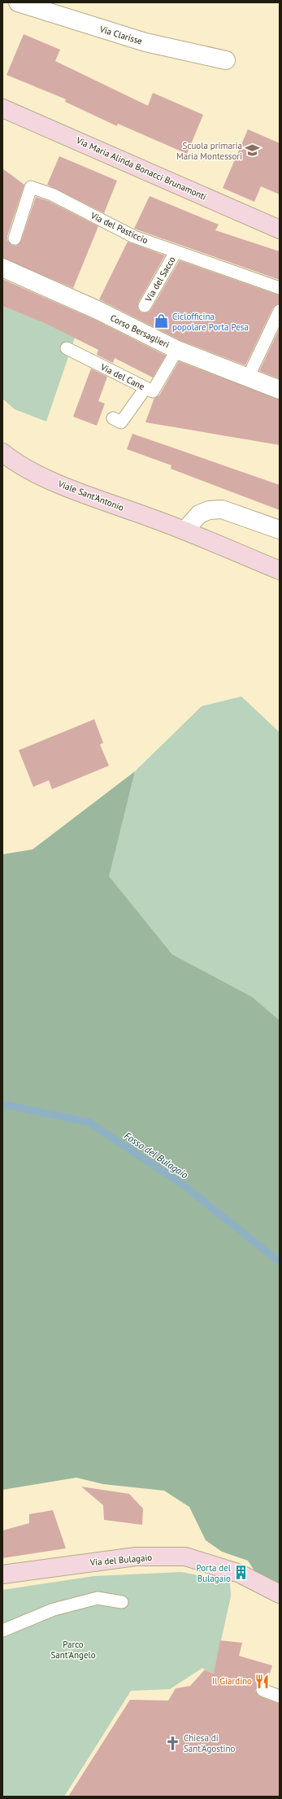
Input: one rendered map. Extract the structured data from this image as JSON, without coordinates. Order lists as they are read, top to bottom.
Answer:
{
  "streets": {
    "main road": ["Via Maria Alinda Bonacci Brunamonti", "Viale Sant'Antonio", "Via del Bulagaio"],
    "street": ["Via Clarisse", "Corso Bersaglieri"],
    "lane": ["Via del Pasticcio", "Via del Sacco", "Via del Cane"]
  },
  "crossings": [
    ["Via del Pasticcio", "Via del Sacco"],
    ["Corso Bersaglieri", "Via del Cane"]
  ],
  "water": ["Fosso del Bulagaio"],
  "parks": ["Parco Sant'Angelo"],
  "places": {
    "school or university": ["Scuola primaria Maria Montessori"],
    "shop": ["Ciclofficina popolare Porta Pesa"],
    "building": ["Porta del Bulagaio"],
    "restaurant": ["Il Giardino"],
    "church": ["Chiesa di Sant'Agostino"]
  }
}
